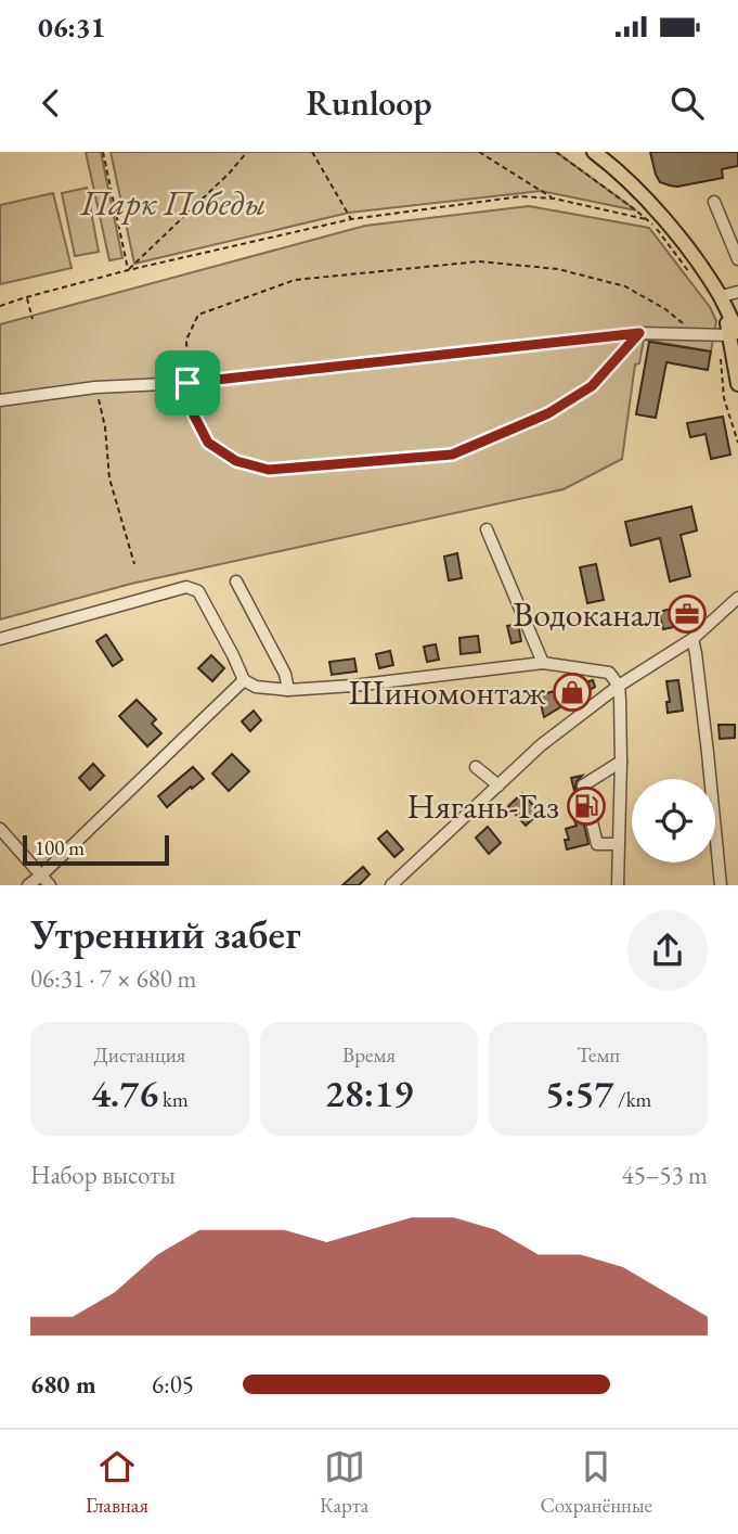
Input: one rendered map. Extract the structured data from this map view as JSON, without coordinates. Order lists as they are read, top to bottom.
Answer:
{
  "parks": ["Парк Победы"],
  "places": {
    "office": ["Водоканал"],
    "shop": ["Шиномонтаж"],
    "fuel station": ["Нягань-Газ"]
  },
  "scale_bar": "100 m",
  "page": {
    "status": "06:31",
    "header": "Runloop",
    "scale": "100 m",
    "heading": ["Утренний забег", "06:31 · 7 × 680 m"],
    "stats": [
      ["Дистанция", "4.76 km"],
      ["Время", "28:19"],
      ["Темп", "5:57 /km"]
    ],
    "chart": ["Набор высоты", "45–53 m"],
    "list": [
      {
        "name": "680 m",
        "note": "6:05"
      }
    ],
    "tabs": ["Главная", "Карта", "Сохранённые"]
  }
}
